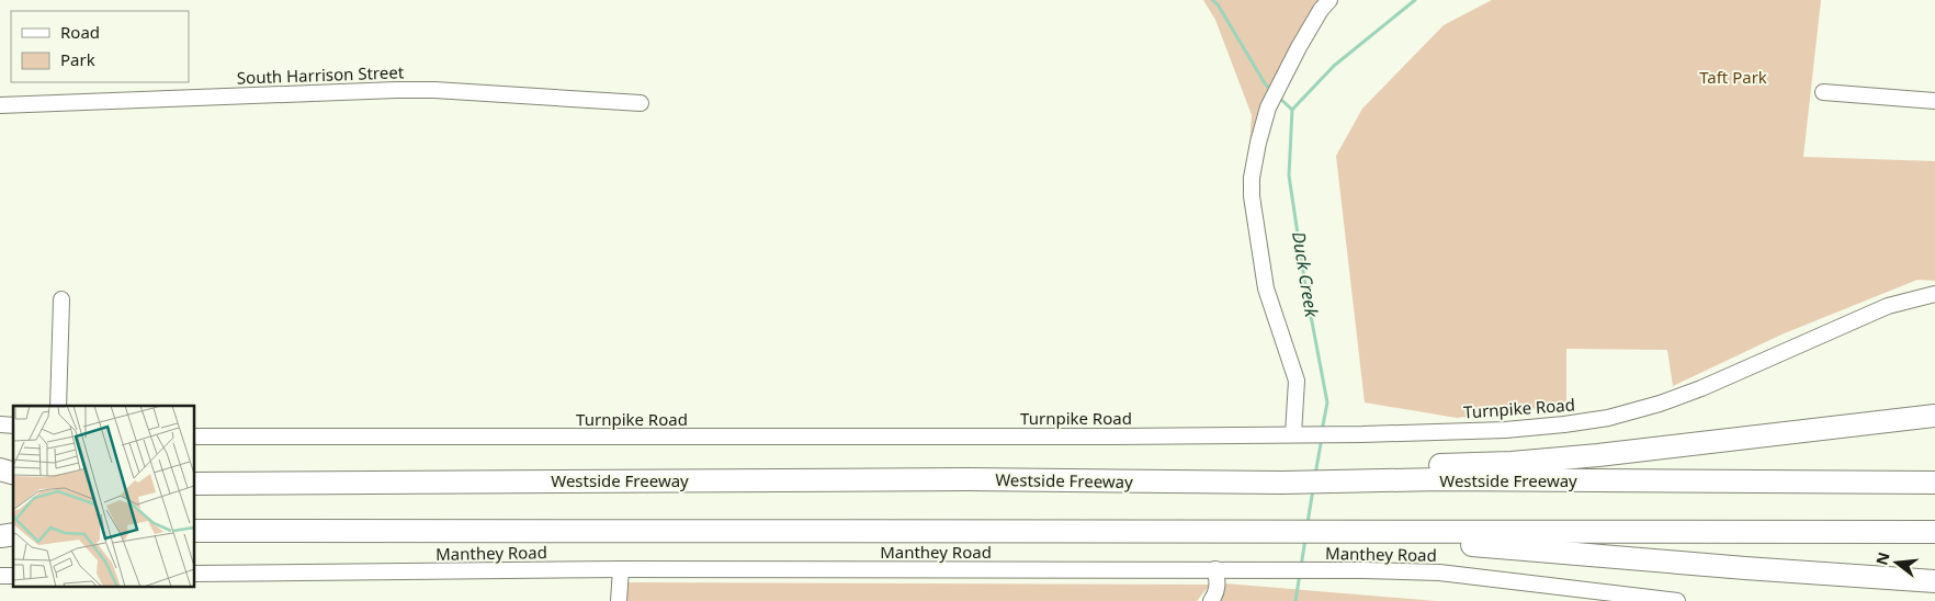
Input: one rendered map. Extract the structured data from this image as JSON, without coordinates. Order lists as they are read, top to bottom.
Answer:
{
  "streets": {
    "highway": ["Westside Freeway"],
    "street": ["South Harrison Street", "Turnpike Road", "Manthey Road"]
  },
  "water": ["Duck Creek"],
  "parks": ["Taft Park"],
  "legend": ["Road", "Park"],
  "north": "left"
}
